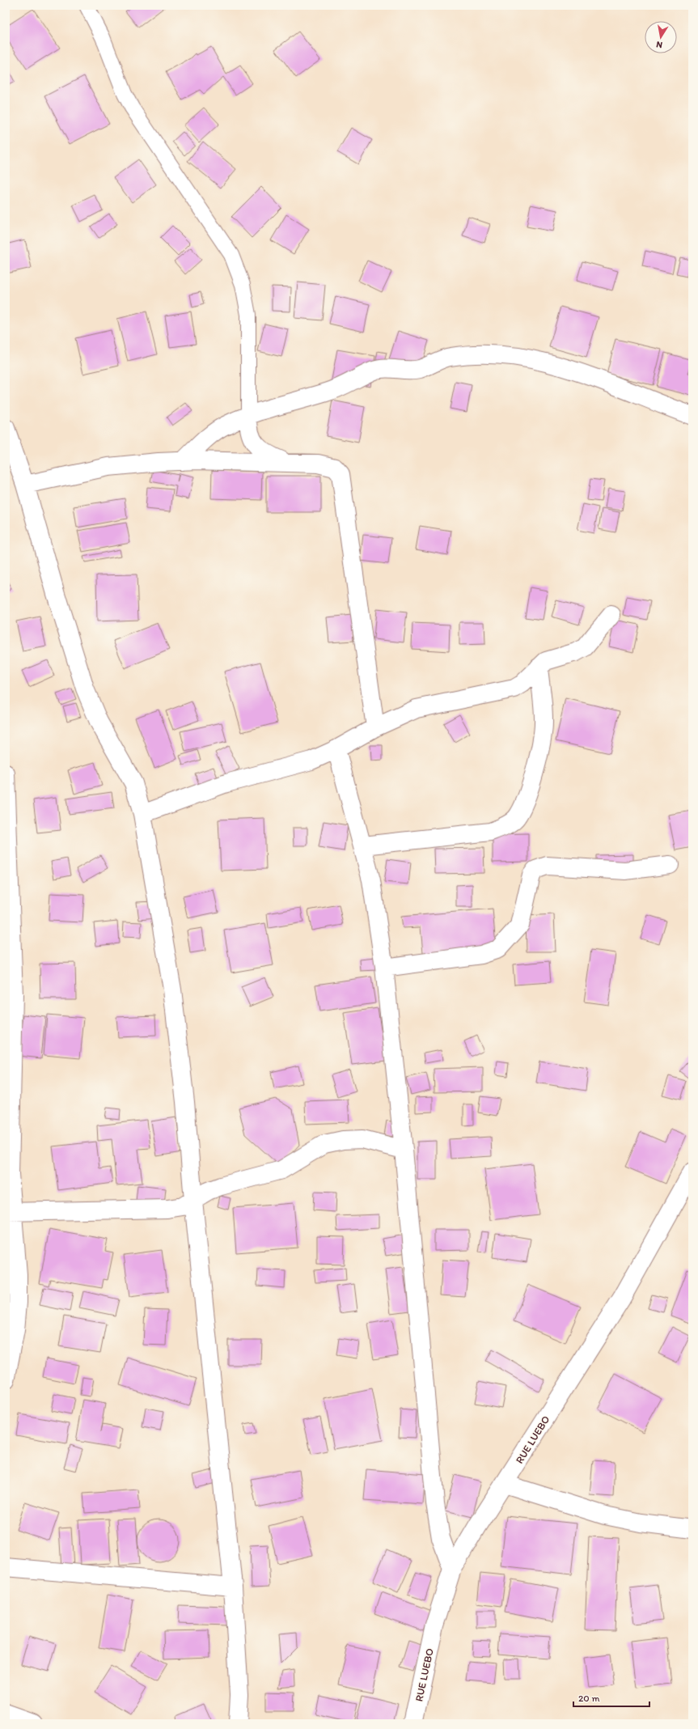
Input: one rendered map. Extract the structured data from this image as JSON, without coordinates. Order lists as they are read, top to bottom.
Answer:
{
  "streets": {
    "street": ["RUE LUEBO"]
  },
  "scale_bar": "20 m",
  "north": "bottom"
}
